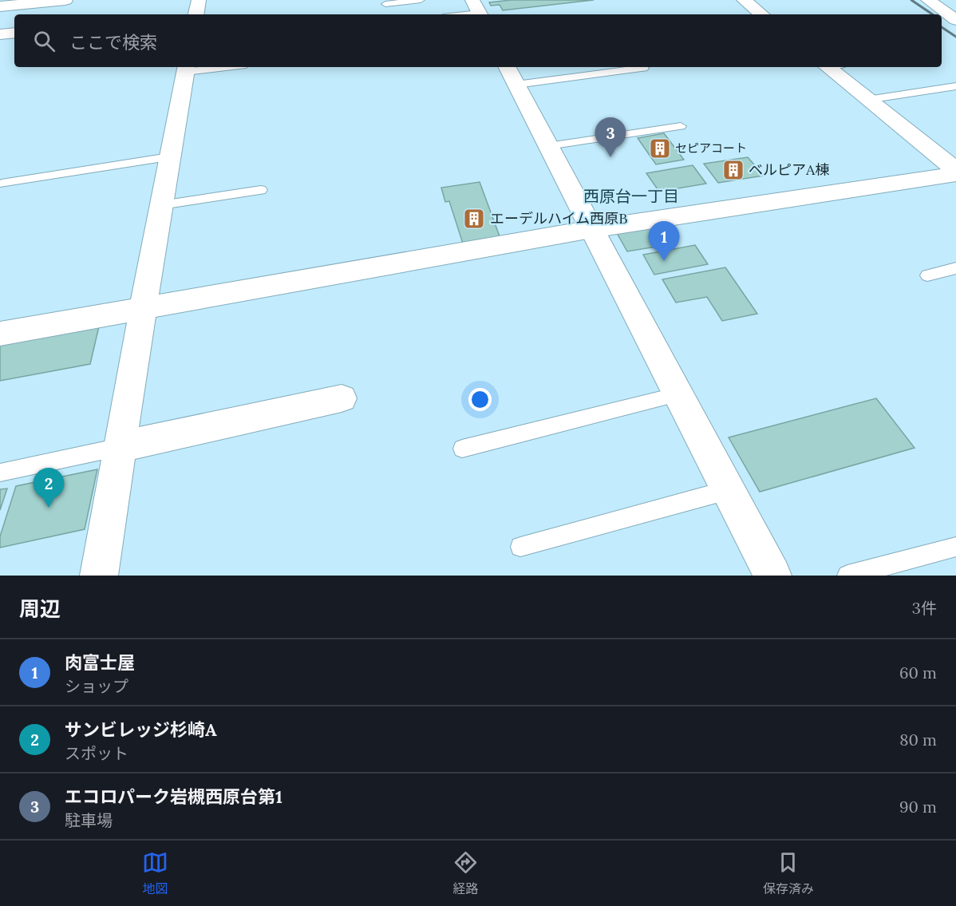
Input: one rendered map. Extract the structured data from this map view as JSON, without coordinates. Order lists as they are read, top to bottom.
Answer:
{
  "districts": ["西原台一丁目"],
  "places": {
    "building": ["セピアコート", "ベルピアA棟", "エーデルハイム西原B"]
  },
  "page": {
    "search": "ここで検索",
    "pins": ["3", "1", "2"],
    "heading": ["周辺", "3件"],
    "list": [
      {
        "mark": "1",
        "name": "肉富士屋",
        "note": "ショップ",
        "value": "60 m"
      },
      {
        "mark": "2",
        "name": "サンビレッジ杉崎A",
        "note": "スポット",
        "value": "80 m"
      },
      {
        "mark": "3",
        "name": "エコロパーク岩槻西原台第1",
        "note": "駐車場",
        "value": "90 m"
      }
    ],
    "nav": ["地図", "経路", "保存済み"]
  }
}
